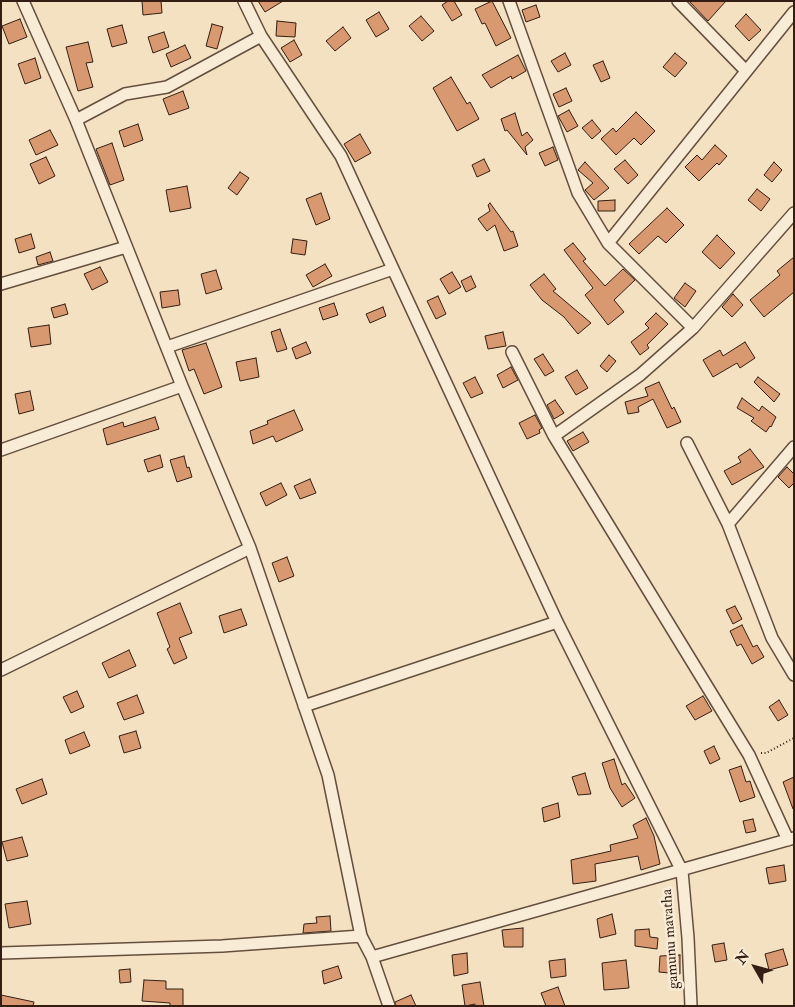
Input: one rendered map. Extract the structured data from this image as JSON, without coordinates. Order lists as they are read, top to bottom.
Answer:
{
  "streets": {
    "street": ["gamunu mavatha"]
  },
  "north": "top left"
}
